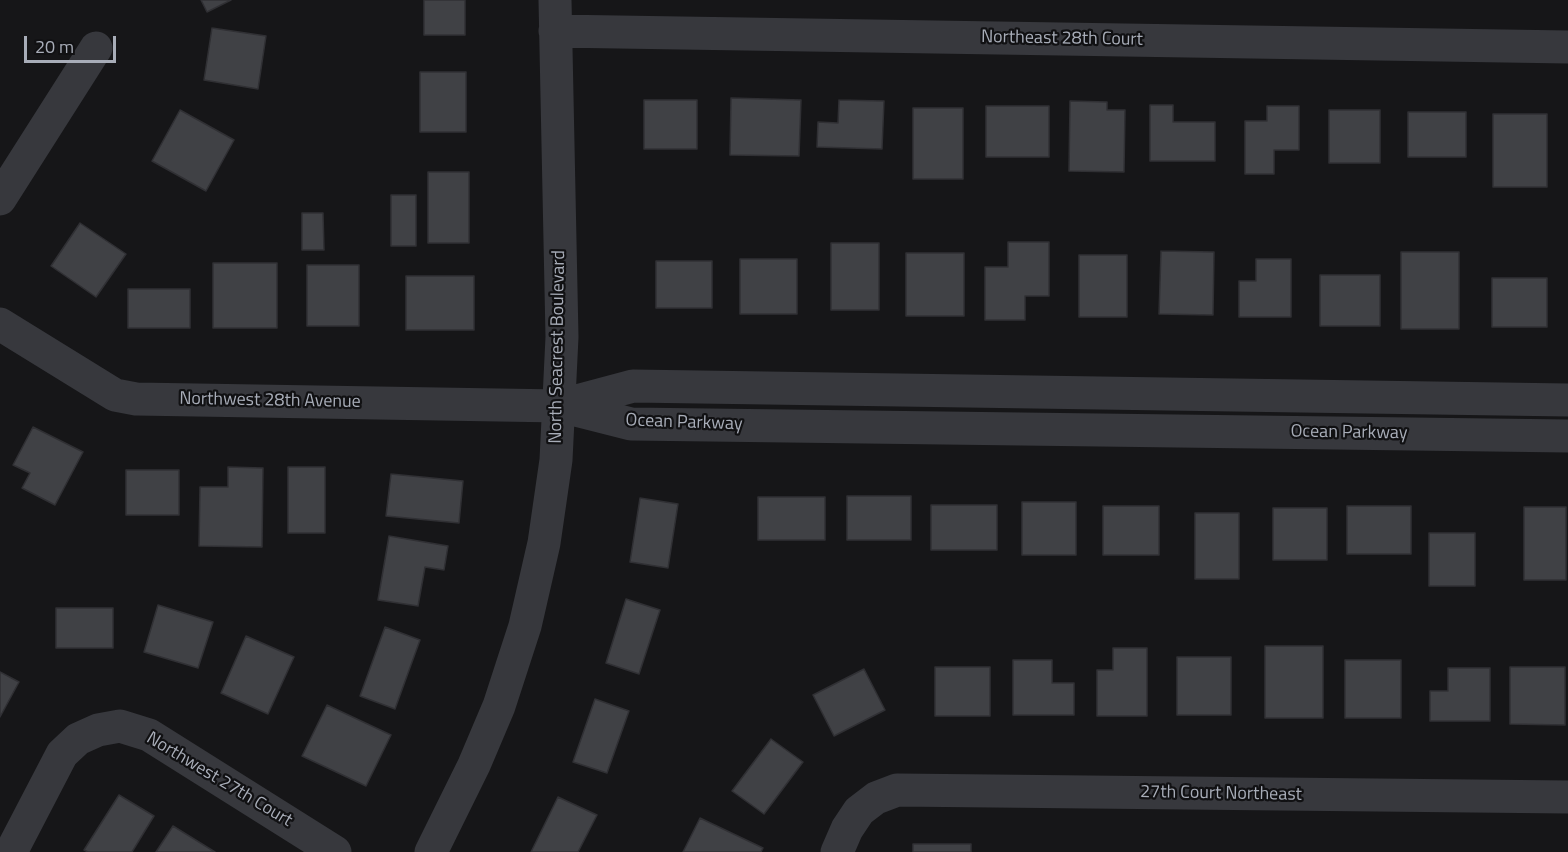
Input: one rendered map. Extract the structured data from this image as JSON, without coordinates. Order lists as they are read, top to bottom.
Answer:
{
  "streets": {
    "street": [
      "Northeast 28th Court",
      "North Seacrest Boulevard",
      "Northwest 28th Avenue",
      "Ocean Parkway",
      "Northwest 27th Court",
      "27th Court Northeast"
    ]
  },
  "crossings": [
    ["Northeast 28th Court", "North Seacrest Boulevard"],
    ["North Seacrest Boulevard", "Northwest 28th Avenue"],
    ["North Seacrest Boulevard", "Ocean Parkway"],
    ["Northwest 28th Avenue", "Ocean Parkway"]
  ],
  "scale_bar": "20 m"
}
